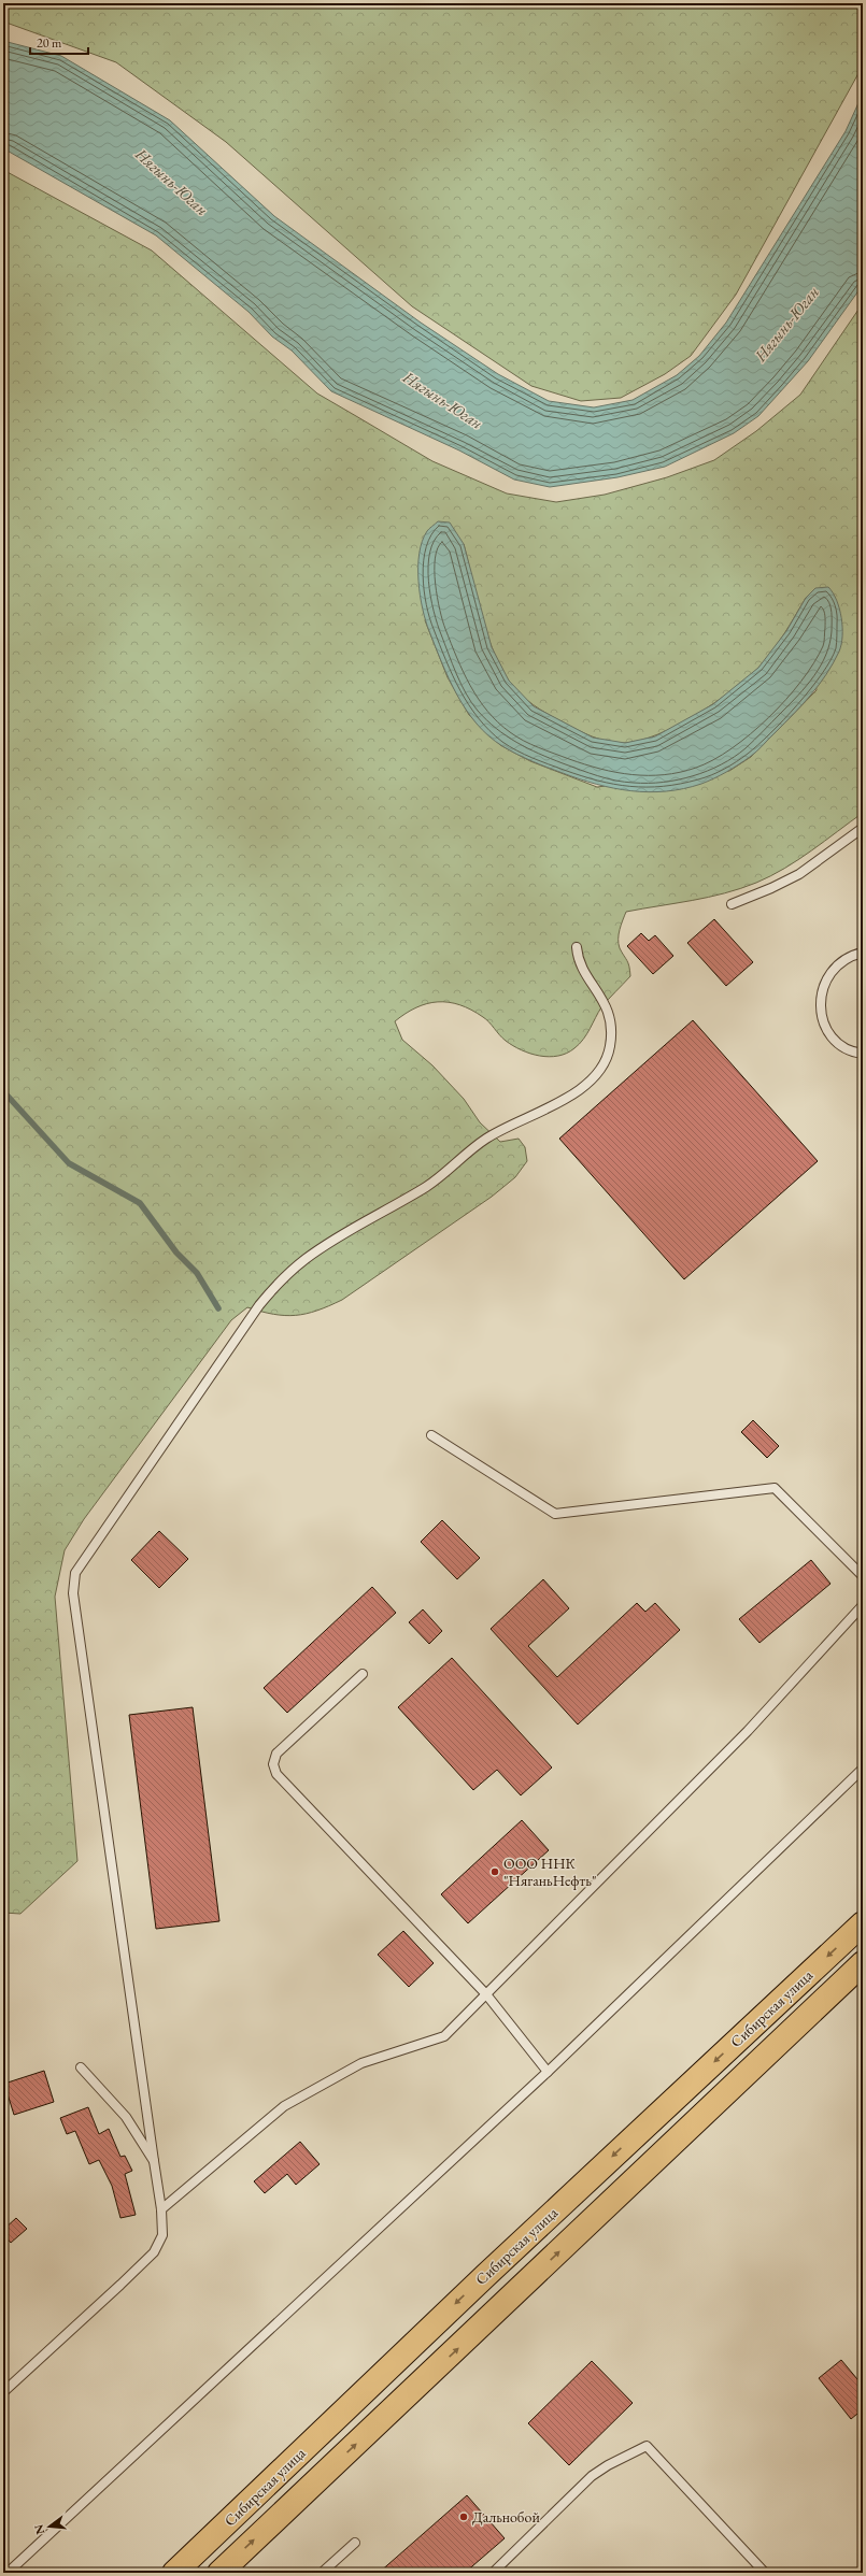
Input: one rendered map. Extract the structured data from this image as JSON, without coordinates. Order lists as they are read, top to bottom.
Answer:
{
  "streets": {
    "main road": ["Сибирская улица"]
  },
  "water": ["Нягынь-Юган"],
  "places": ["ООО ННК \"НяганьНефть\"", "Дальнобой"],
  "scale_bar": "20 m",
  "north": "left"
}
